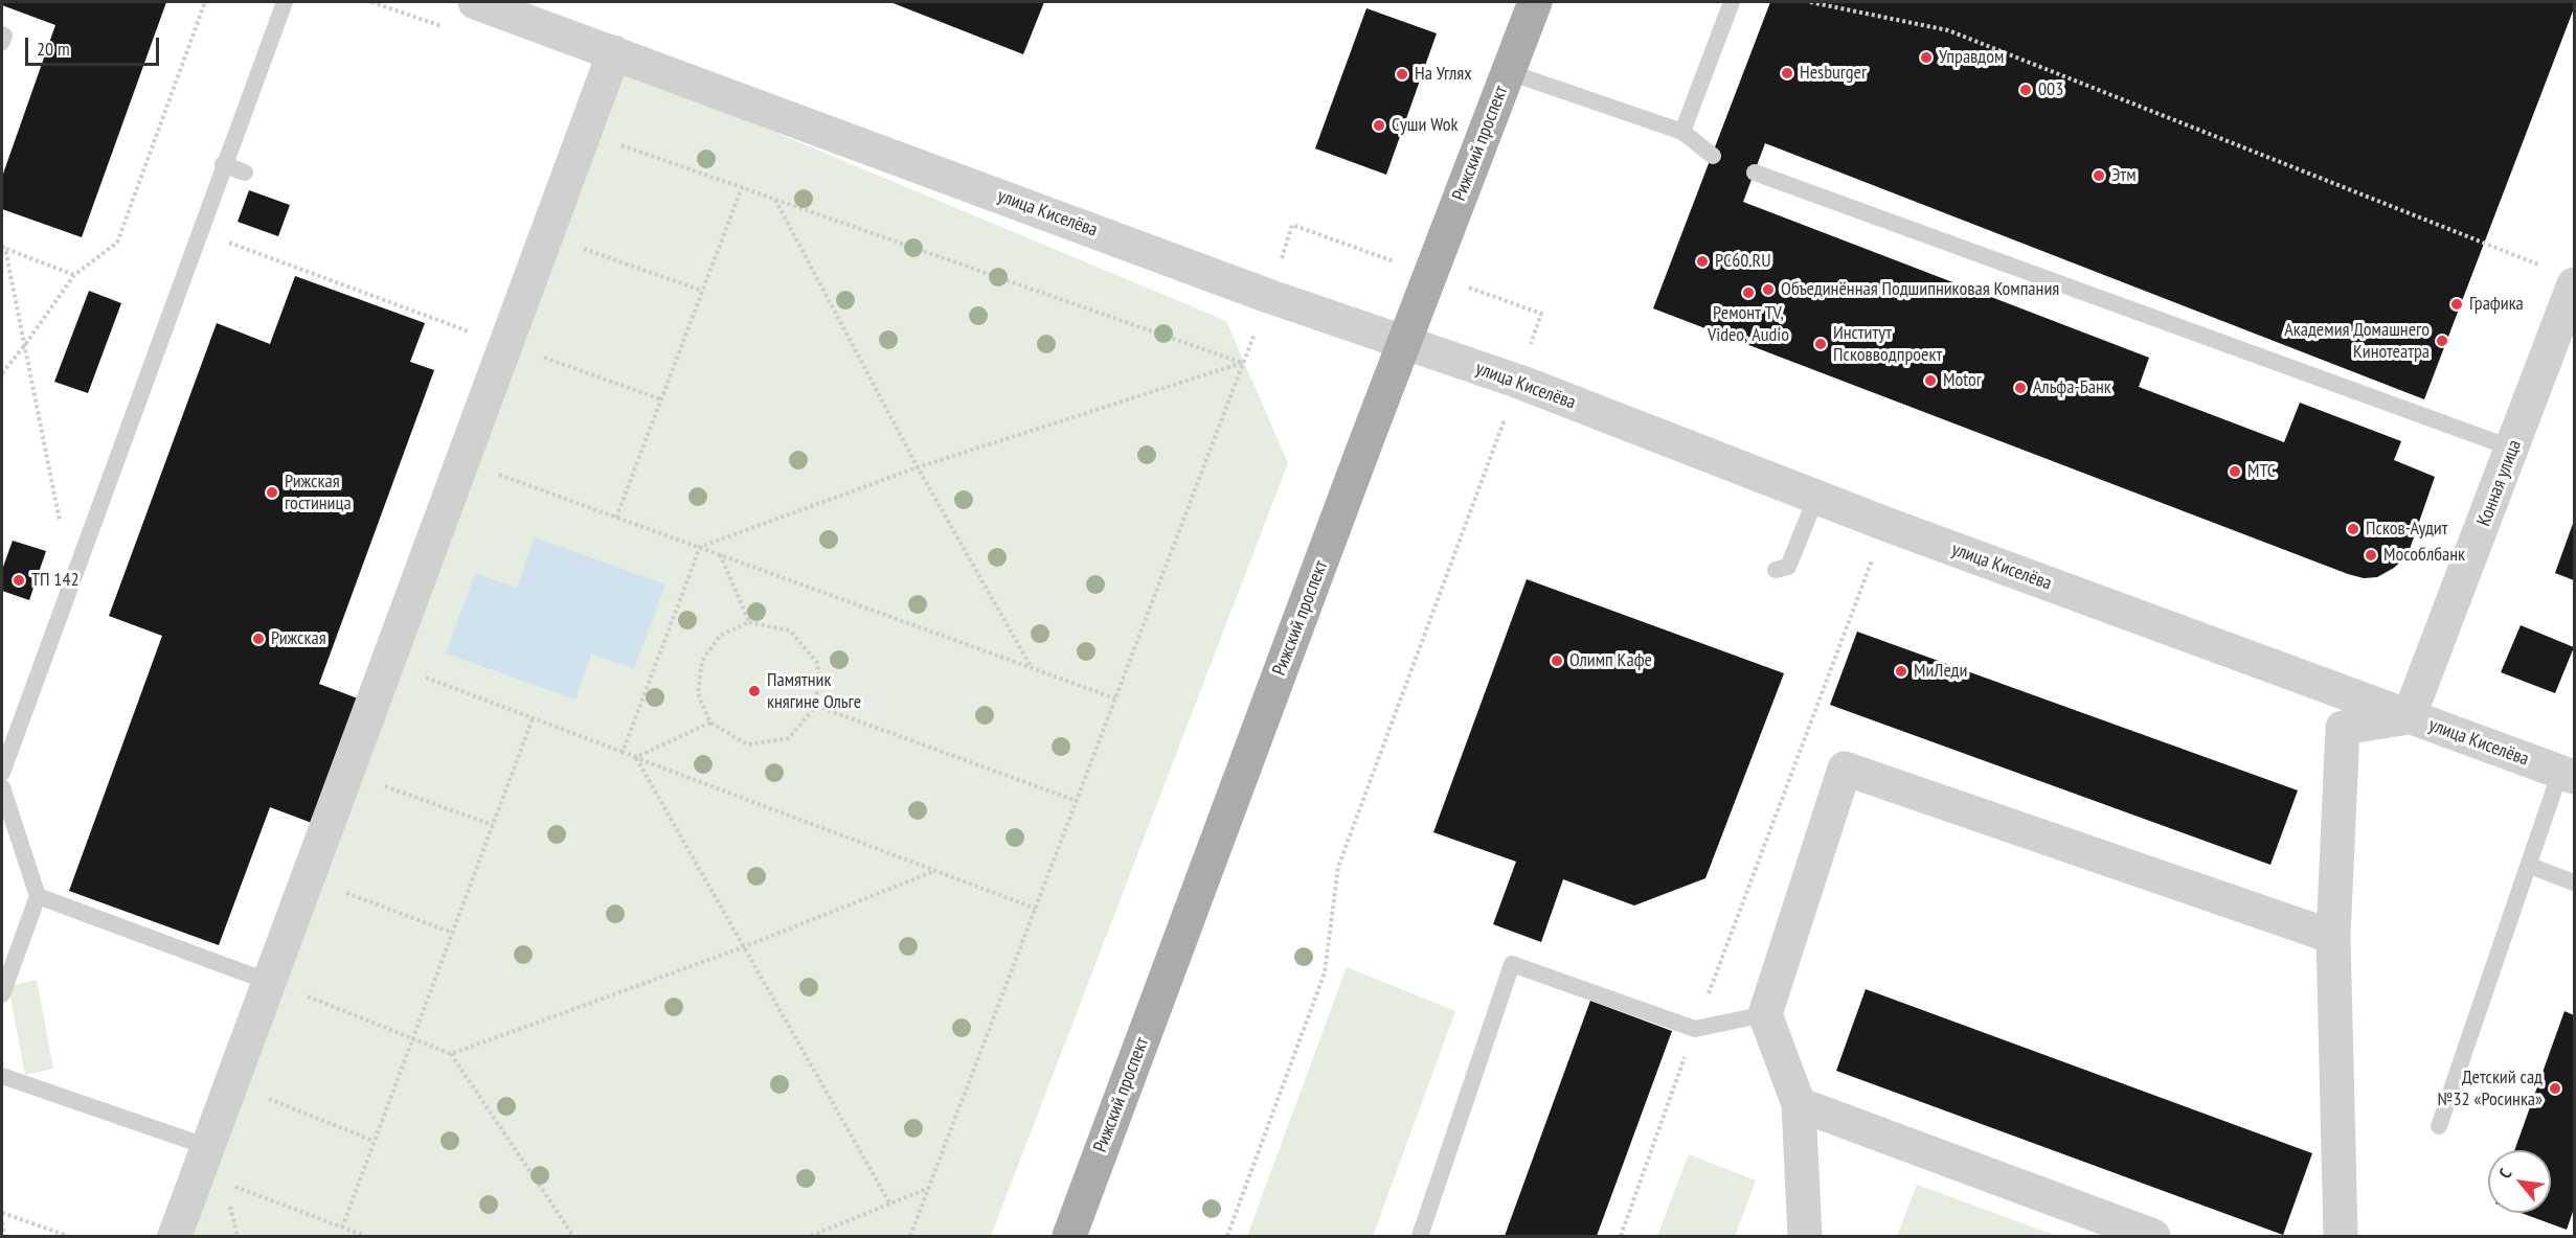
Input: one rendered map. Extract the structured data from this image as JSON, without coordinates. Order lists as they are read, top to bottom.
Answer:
{
  "streets": {
    "main road": ["Рижский проспект"],
    "street": ["улица Киселёва", "Конная улица"]
  },
  "crossings": [
    ["Рижский проспект", "улица Киселёва"],
    ["улица Киселёва", "Конная улица"]
  ],
  "places": [
    "Управдом",
    "Hesburger",
    "На Углях",
    "003",
    "Суши Wok",
    "Этм",
    "PC60.RU",
    "Объединённая Подшипниковая Компания",
    "Ремонт TV, Video, Audio",
    "Графика",
    "Академия Домашнего Кинотеатра",
    "Институт Псковводпроект",
    "Motor",
    "Альфа-Банк",
    "МТС",
    "Рижская гостиница",
    "Псков-Аудит",
    "Мособлбанк",
    "ТП 142",
    "Рижская",
    "Олимп Кафе",
    "МиЛеди",
    "Памятник княгине Ольге",
    "Детский сад №32 «Росинка»"
  ],
  "scale_bar": "20 m",
  "north": "top left"
}
